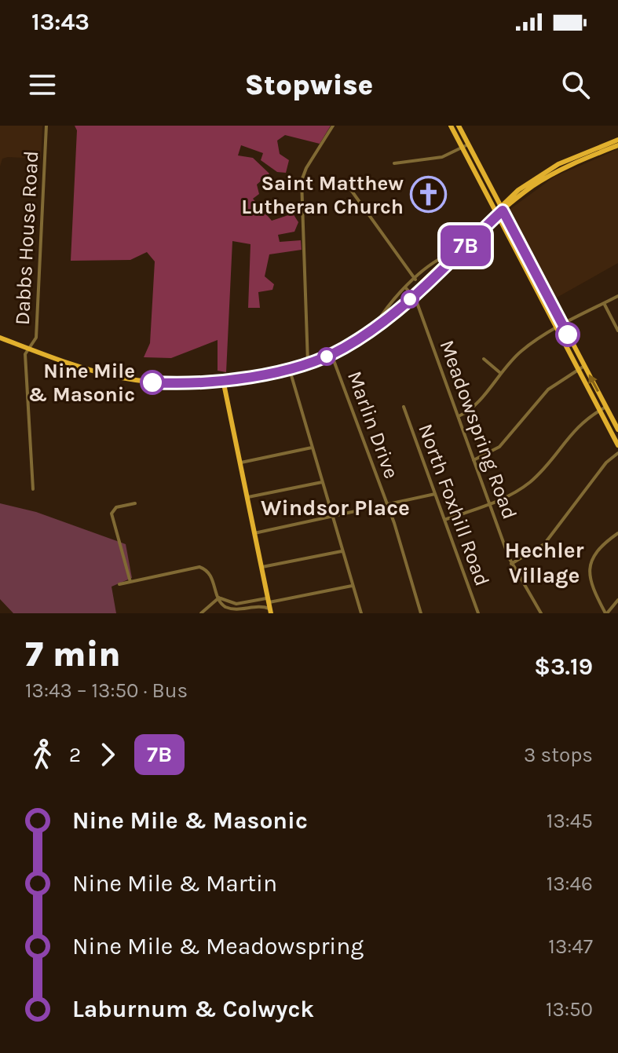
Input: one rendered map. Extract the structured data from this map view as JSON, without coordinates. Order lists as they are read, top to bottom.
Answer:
{
  "streets": {
    "street": [
      "Dabbs House Road",
      "Marlin Drive",
      "Meadowspring Road",
      "North Foxhill Road"
    ]
  },
  "districts": ["Windsor Place", "Hechler Village"],
  "places": {
    "church": ["Saint Matthew Lutheran Church"],
    "other": ["Nine Mile & Masonic"]
  },
  "lines": ["bus line 7B"],
  "page": {
    "status": "13:43",
    "header": "Stopwise",
    "on_map": "7B",
    "heading": ["7 min", "13:43 – 13:50 · Bus", "$3.19"],
    "legs": ["2", "7B", "3 stops"],
    "list": [
      {
        "name": "Nine Mile & Masonic",
        "value": "13:45"
      },
      {
        "name": "Nine Mile & Martin",
        "value": "13:46"
      },
      {
        "name": "Nine Mile & Meadowspring",
        "value": "13:47"
      },
      {
        "name": "Laburnum & Colwyck",
        "value": "13:50"
      }
    ]
  }
}
